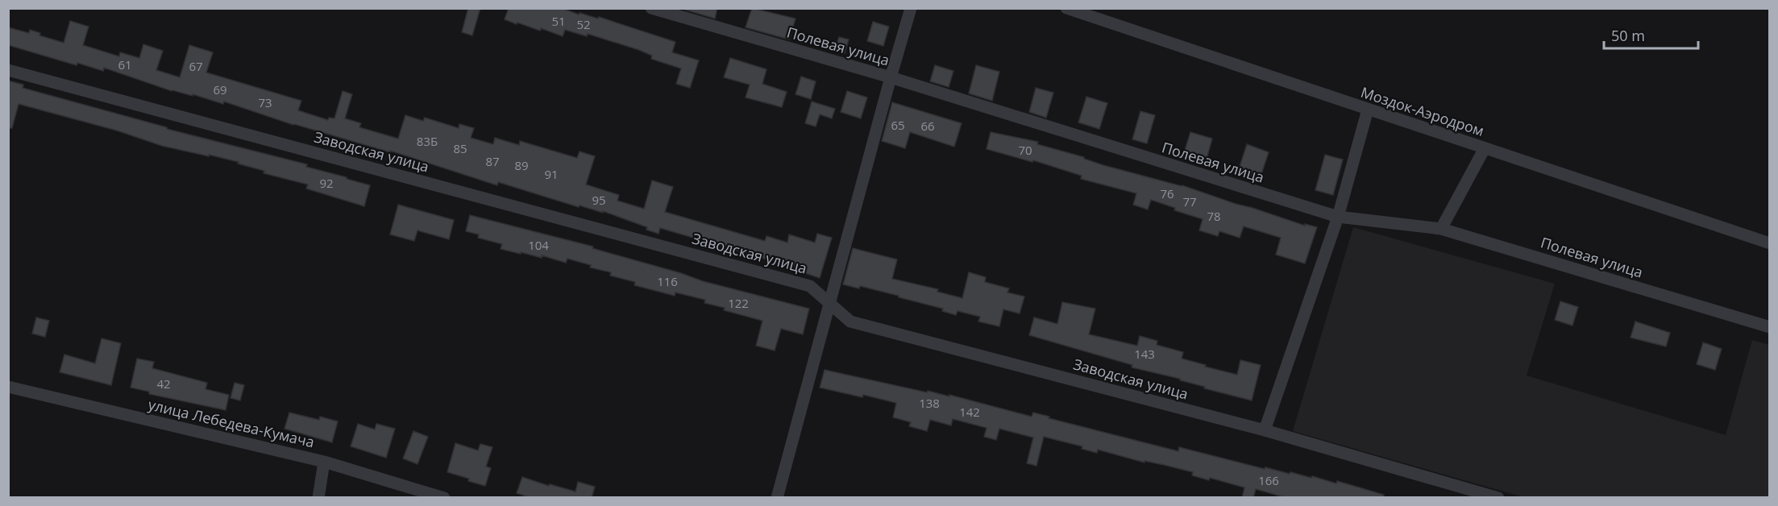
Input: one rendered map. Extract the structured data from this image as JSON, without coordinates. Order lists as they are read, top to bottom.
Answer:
{
  "streets": {
    "street": [
      "Полевая улица",
      "Моздок-Аэродром",
      "Заводская улица",
      "улица Лебедева-Кумача"
    ]
  },
  "house_numbers": [
    "51",
    "52",
    "61",
    "67",
    "69",
    "73",
    "65",
    "66",
    "83Б",
    "85",
    "70",
    "87",
    "89",
    "91",
    "92",
    "76",
    "95",
    "77",
    "78",
    "104",
    "116",
    "122",
    "143",
    "42",
    "138",
    "142",
    "166"
  ],
  "scale_bar": "50 m"
}
